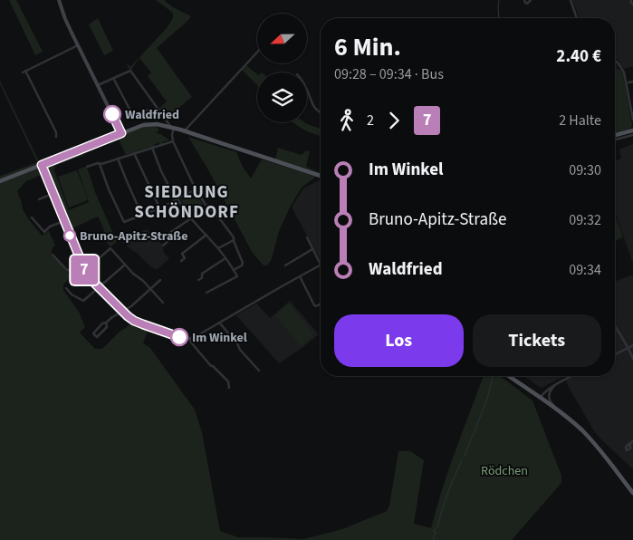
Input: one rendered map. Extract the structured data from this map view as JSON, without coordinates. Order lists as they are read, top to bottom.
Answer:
{
  "districts": ["SIEDLUNG SCHÖNDORF"],
  "parks": ["Rödchen"],
  "places": ["Waldfried", "Bruno-Apitz-Straße", "Im Winkel"],
  "lines": ["bus line 7"],
  "north": "left",
  "page": {
    "on_map": "7",
    "heading": ["6 Min.", "09:28 – 09:34 · Bus", "2.40 €"],
    "legs": ["2", "7", "2 Halte"],
    "list": [
      {
        "name": "Im Winkel",
        "value": "09:30"
      },
      {
        "name": "Bruno-Apitz-Straße",
        "value": "09:32"
      },
      {
        "name": "Waldfried",
        "value": "09:34"
      }
    ],
    "buttons": ["Los", "Tickets"]
  }
}
